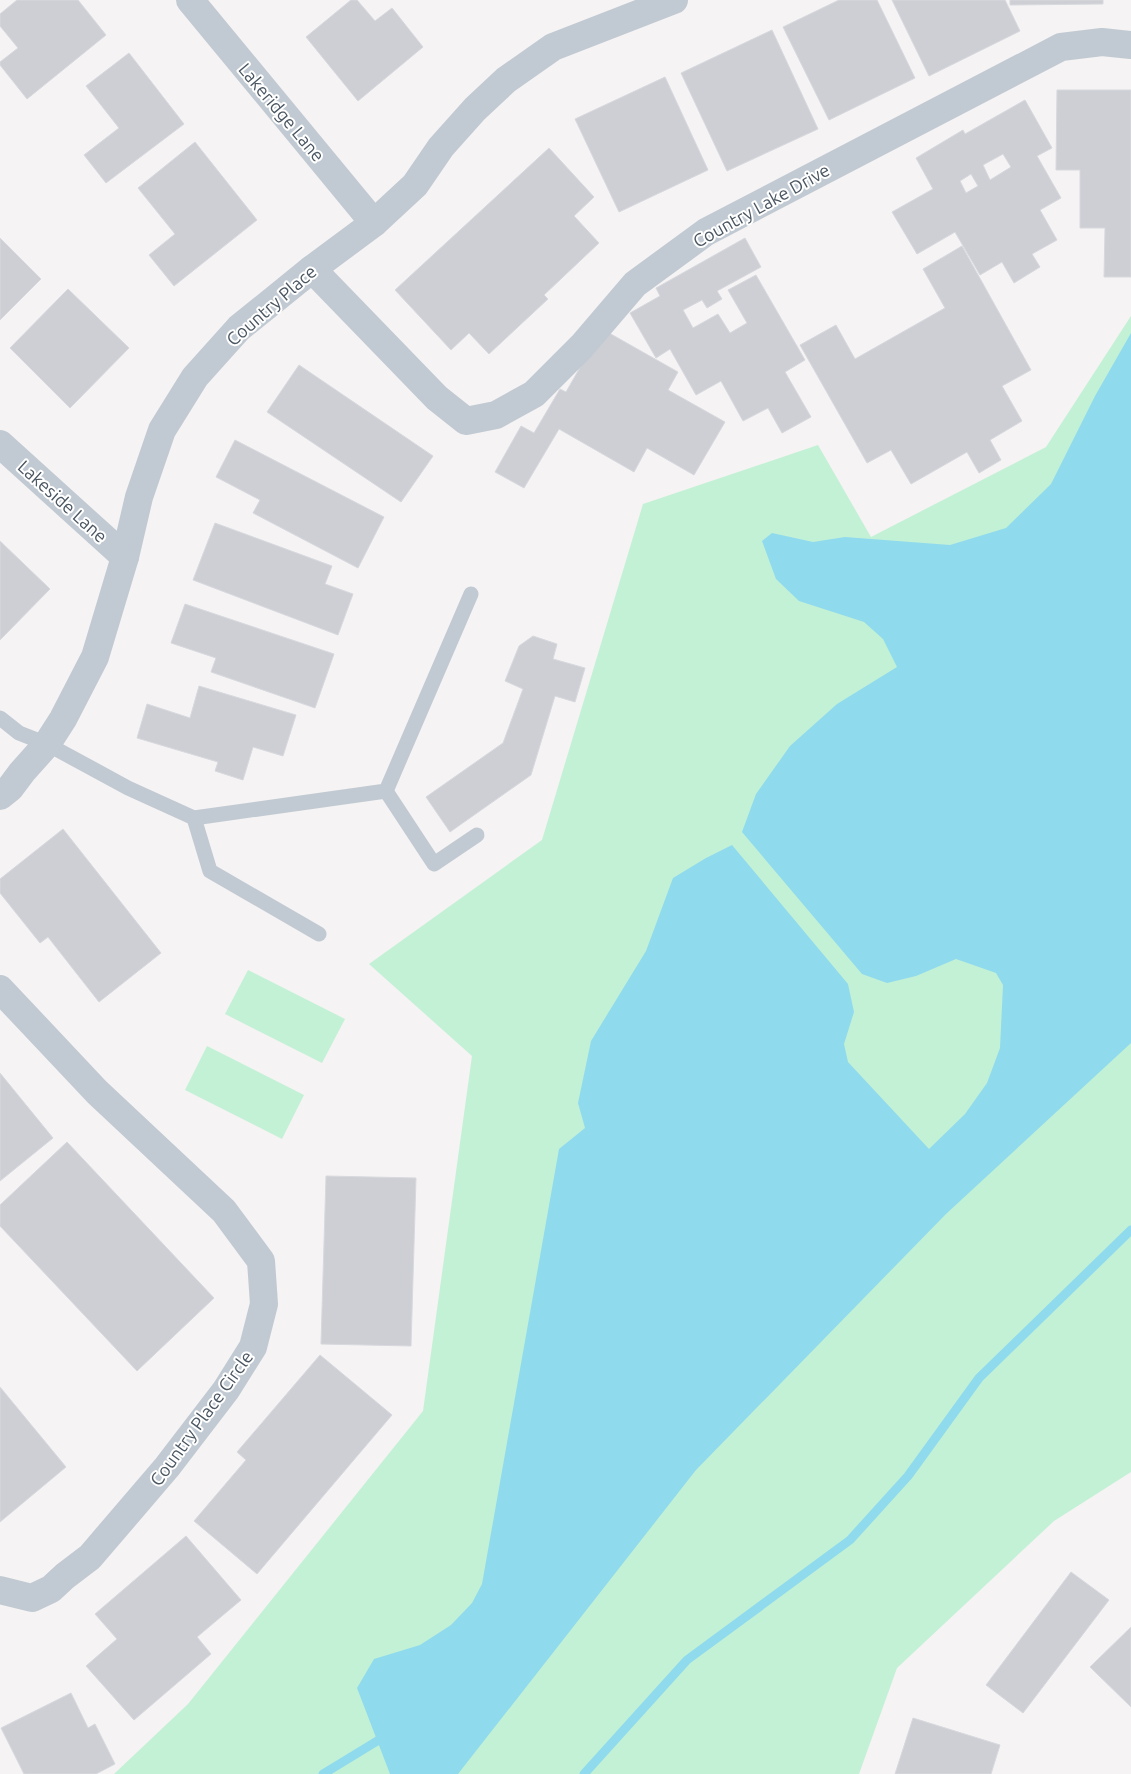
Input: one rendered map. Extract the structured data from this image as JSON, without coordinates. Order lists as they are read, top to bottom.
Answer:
{
  "streets": {
    "street": [
      "Lakeridge Lane",
      "Country Lake Drive",
      "Country Place",
      "Lakeside Lane",
      "Country Place Circle"
    ]
  },
  "crossings": [
    ["Lakeridge Lane", "Country Place"],
    ["Country Lake Drive", "Country Place"],
    ["Country Place", "Lakeside Lane"]
  ]
}
